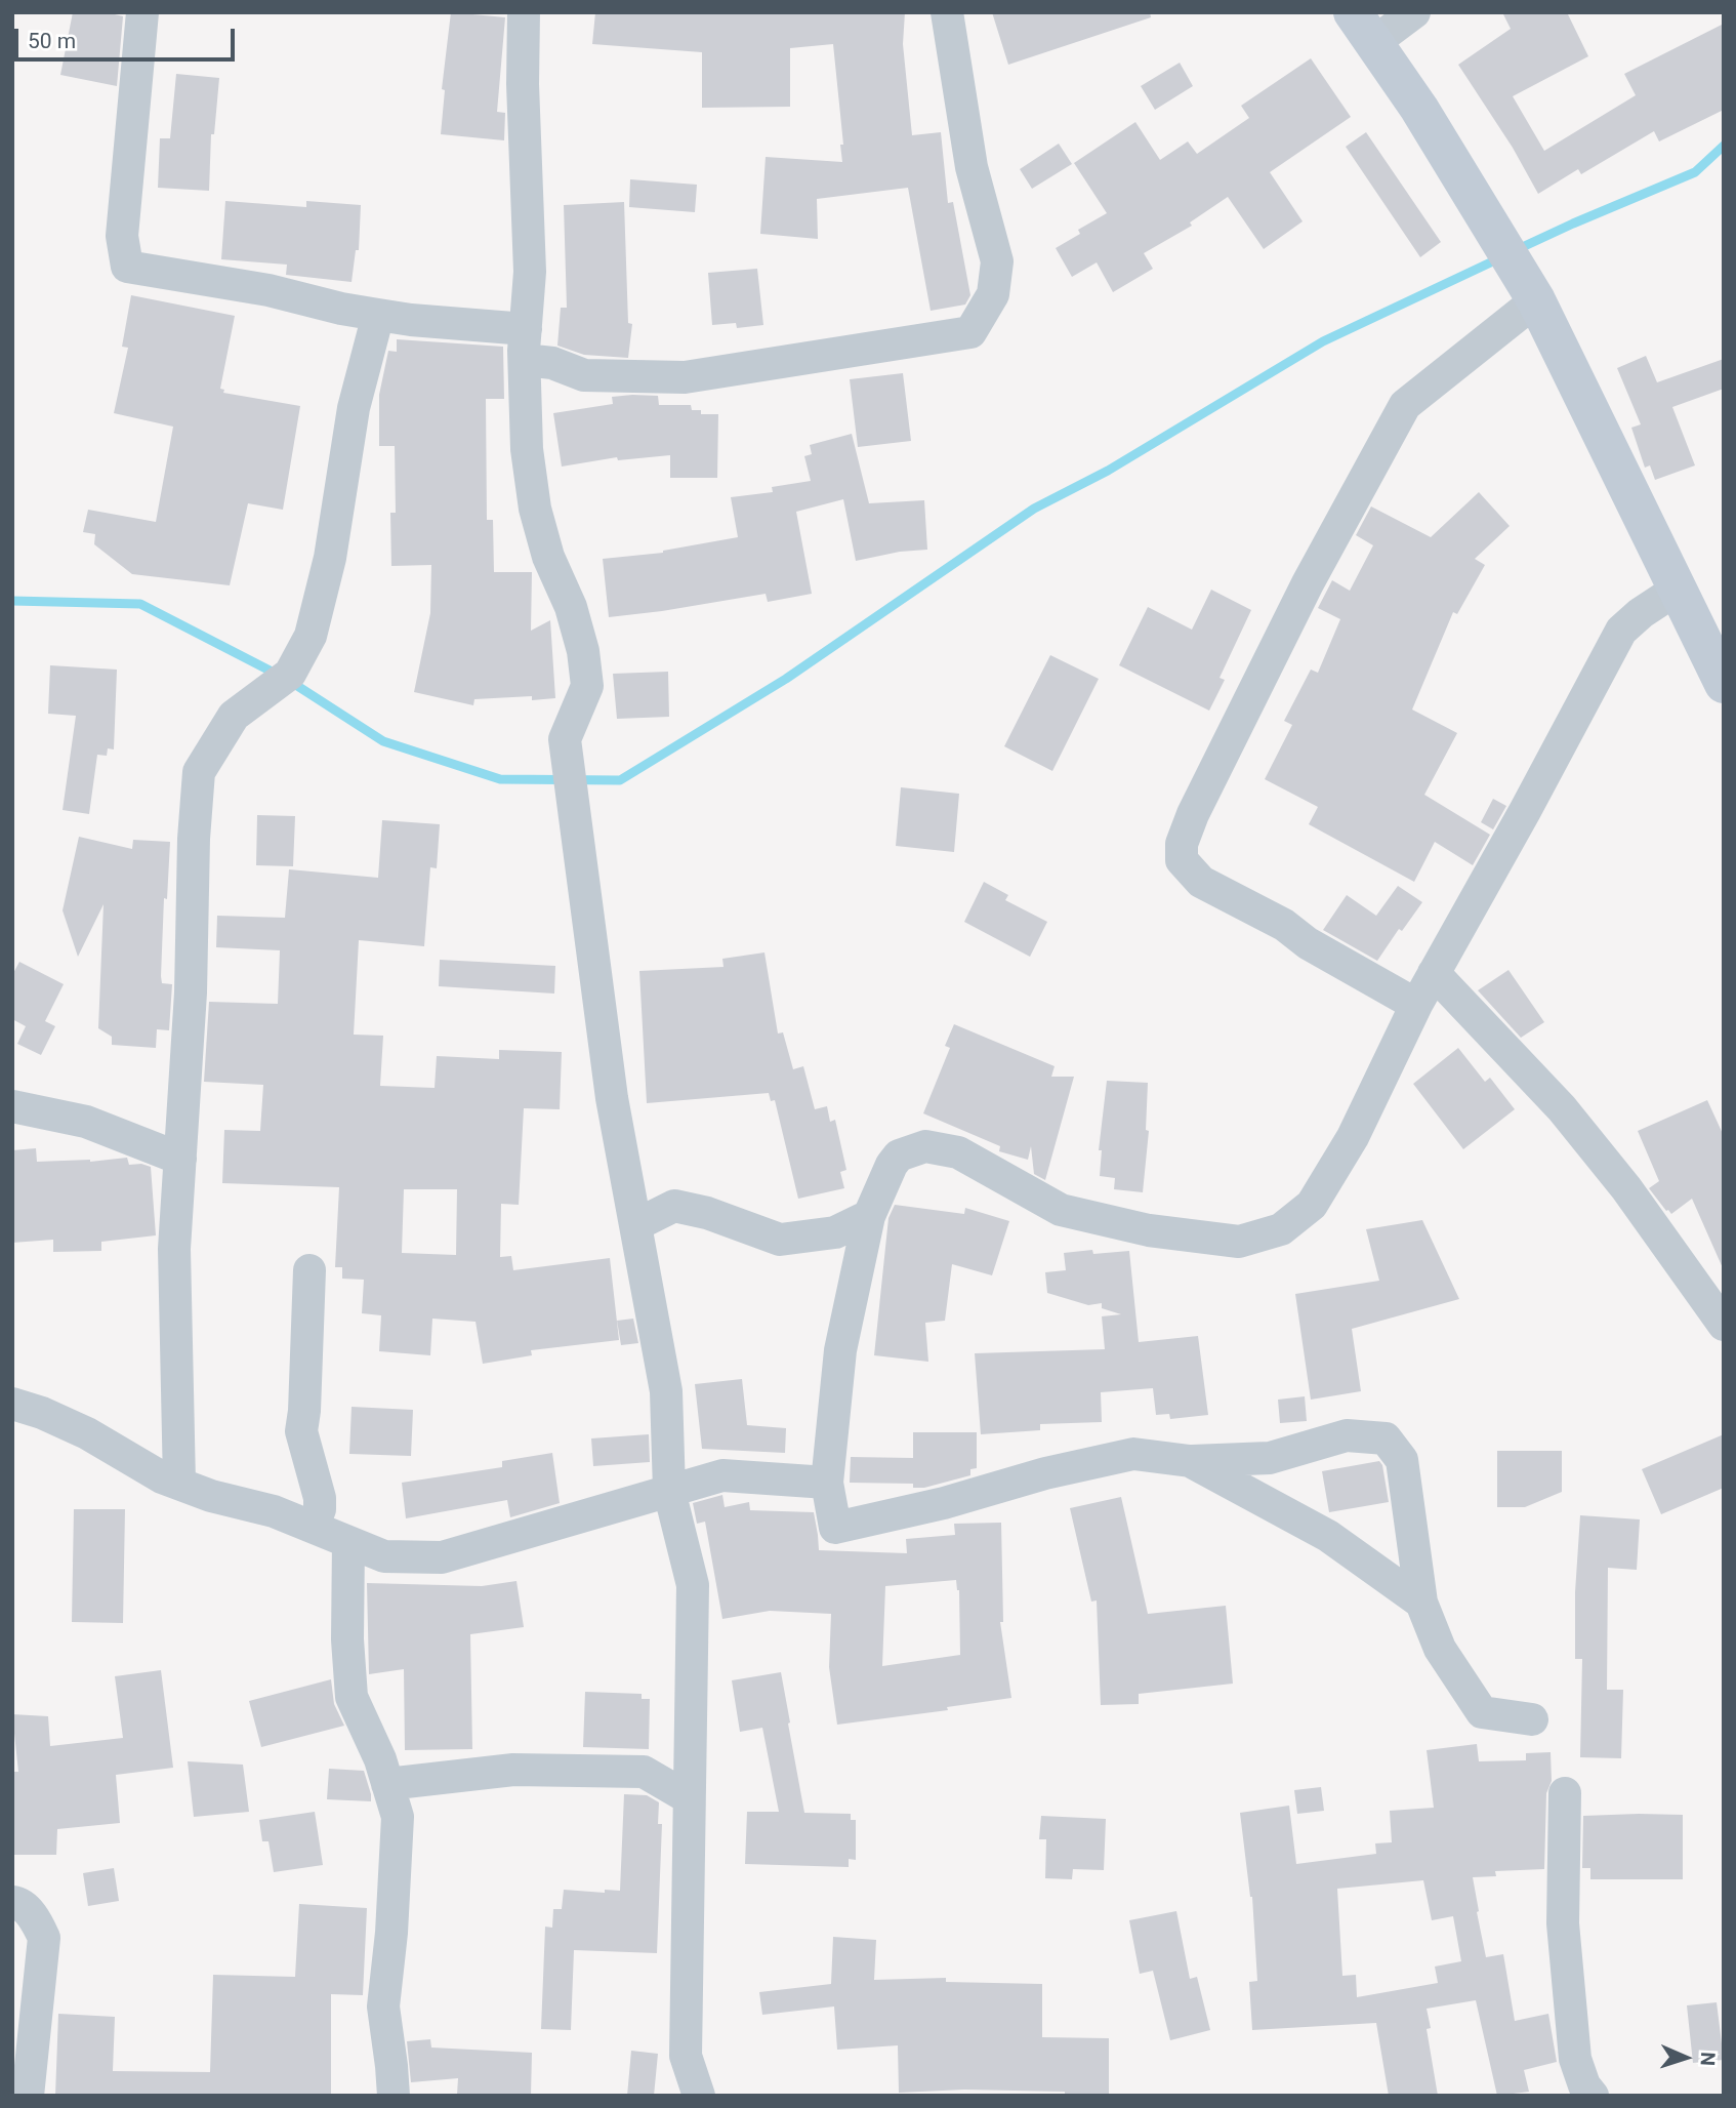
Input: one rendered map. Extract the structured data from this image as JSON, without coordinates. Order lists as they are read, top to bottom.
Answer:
{
  "scale_bar": "50 m",
  "north": "right"
}
